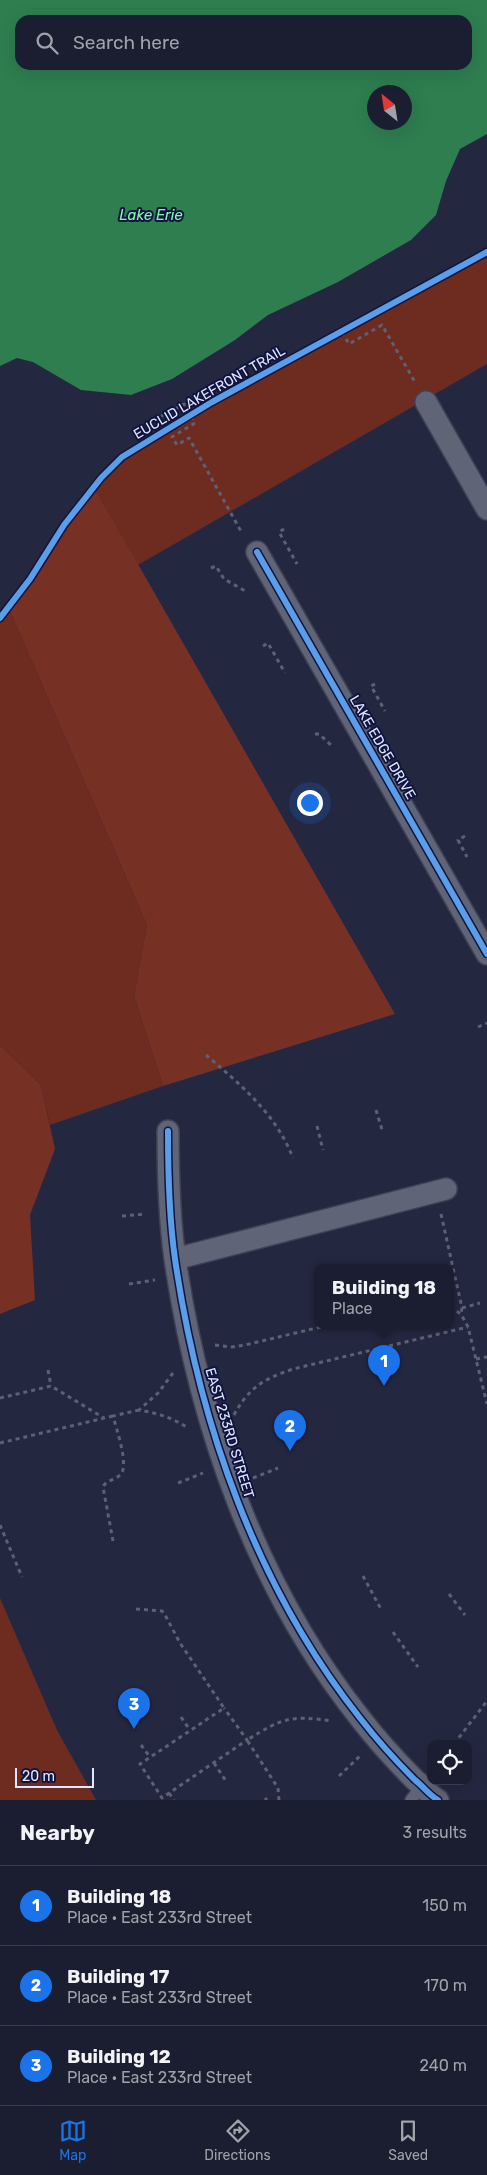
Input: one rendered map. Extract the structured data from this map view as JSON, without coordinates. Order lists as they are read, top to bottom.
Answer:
{
  "streets": {
    "street": ["LAKE EDGE DRIVE", "EAST 233RD STREET"],
    "cycle path": ["EUCLID LAKEFRONT TRAIL"]
  },
  "water": ["Lake Erie"],
  "scale_bar": "20 m",
  "north": "top left",
  "page": {
    "search": "Search here",
    "popup": ["Building 18", "Place"],
    "pins": ["1", "2", "3"],
    "scale": "20 m",
    "heading": ["Nearby", "3 results"],
    "list": [
      {
        "mark": "1",
        "name": "Building 18",
        "note": "Place · East 233rd Street",
        "value": "150 m"
      },
      {
        "mark": "2",
        "name": "Building 17",
        "note": "Place · East 233rd Street",
        "value": "170 m"
      },
      {
        "mark": "3",
        "name": "Building 12",
        "note": "Place · East 233rd Street",
        "value": "240 m"
      }
    ],
    "nav": ["Map", "Directions", "Saved"]
  }
}
